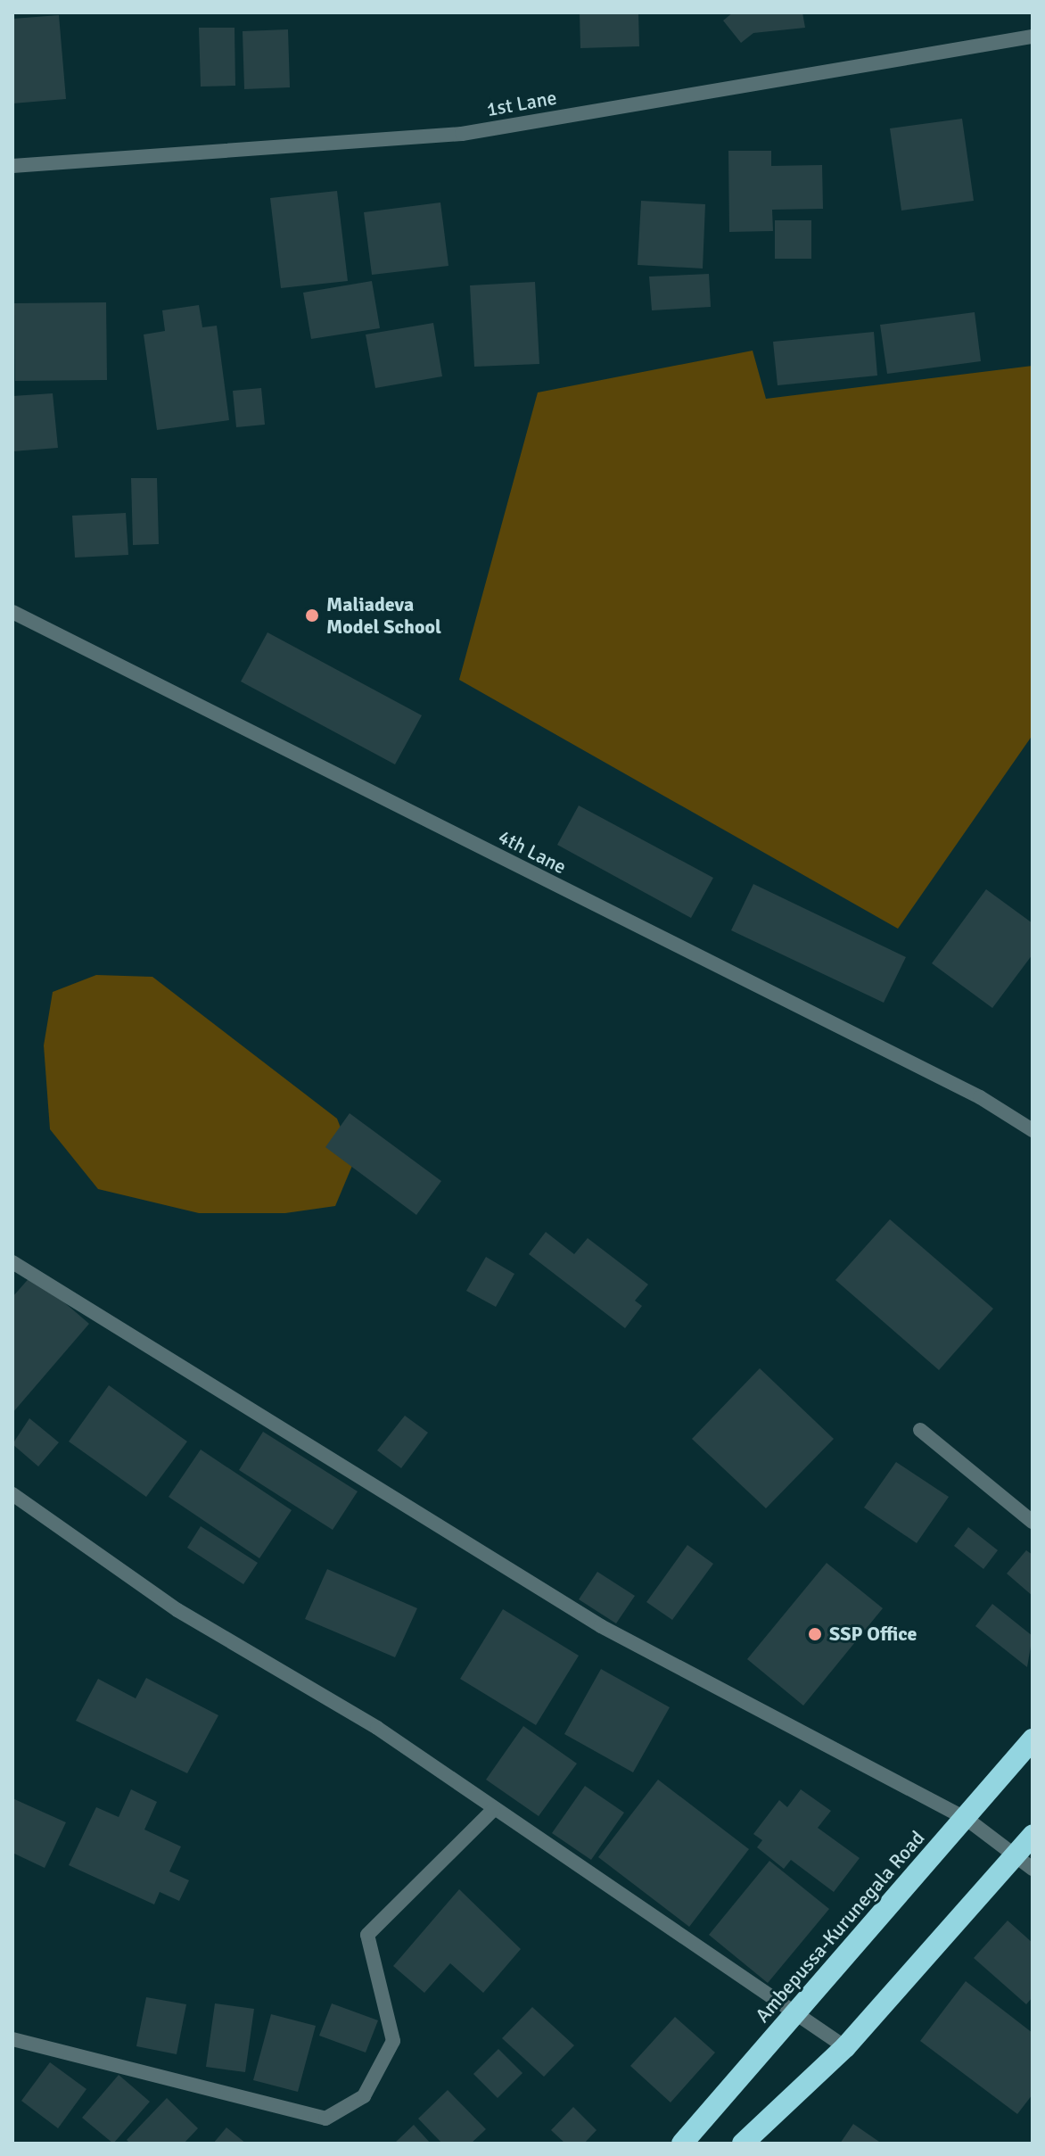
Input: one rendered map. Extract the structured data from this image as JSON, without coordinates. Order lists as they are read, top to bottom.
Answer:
{
  "streets": {
    "highway": ["Ambepussa-Kurunegala Road"],
    "street": ["1st Lane", "4th Lane"]
  },
  "places": ["Maliadeva Model School", "SSP Office"]
}
